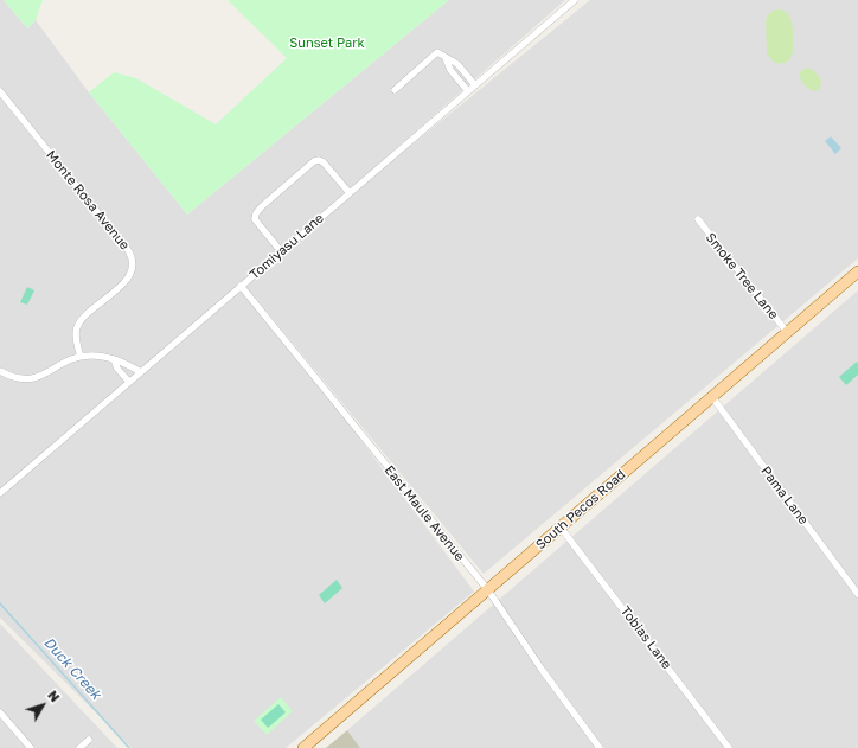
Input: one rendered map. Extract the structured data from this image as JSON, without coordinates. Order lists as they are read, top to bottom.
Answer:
{
  "streets": {
    "main road": ["South Pecos Road"],
    "street": [
      "Monte Rosa Avenue",
      "Tomiyasu Lane",
      "Smoke Tree Lane",
      "Pama Lane",
      "East Maule Avenue",
      "Tobias Lane"
    ]
  },
  "crossings": [
    ["Tomiyasu Lane", "East Maule Avenue"],
    ["Smoke Tree Lane", "South Pecos Road"],
    ["Pama Lane", "South Pecos Road"],
    ["South Pecos Road", "East Maule Avenue"],
    ["South Pecos Road", "Tobias Lane"]
  ],
  "water": ["Duck Creek"],
  "parks": ["Sunset Park"],
  "north": "top right"
}
